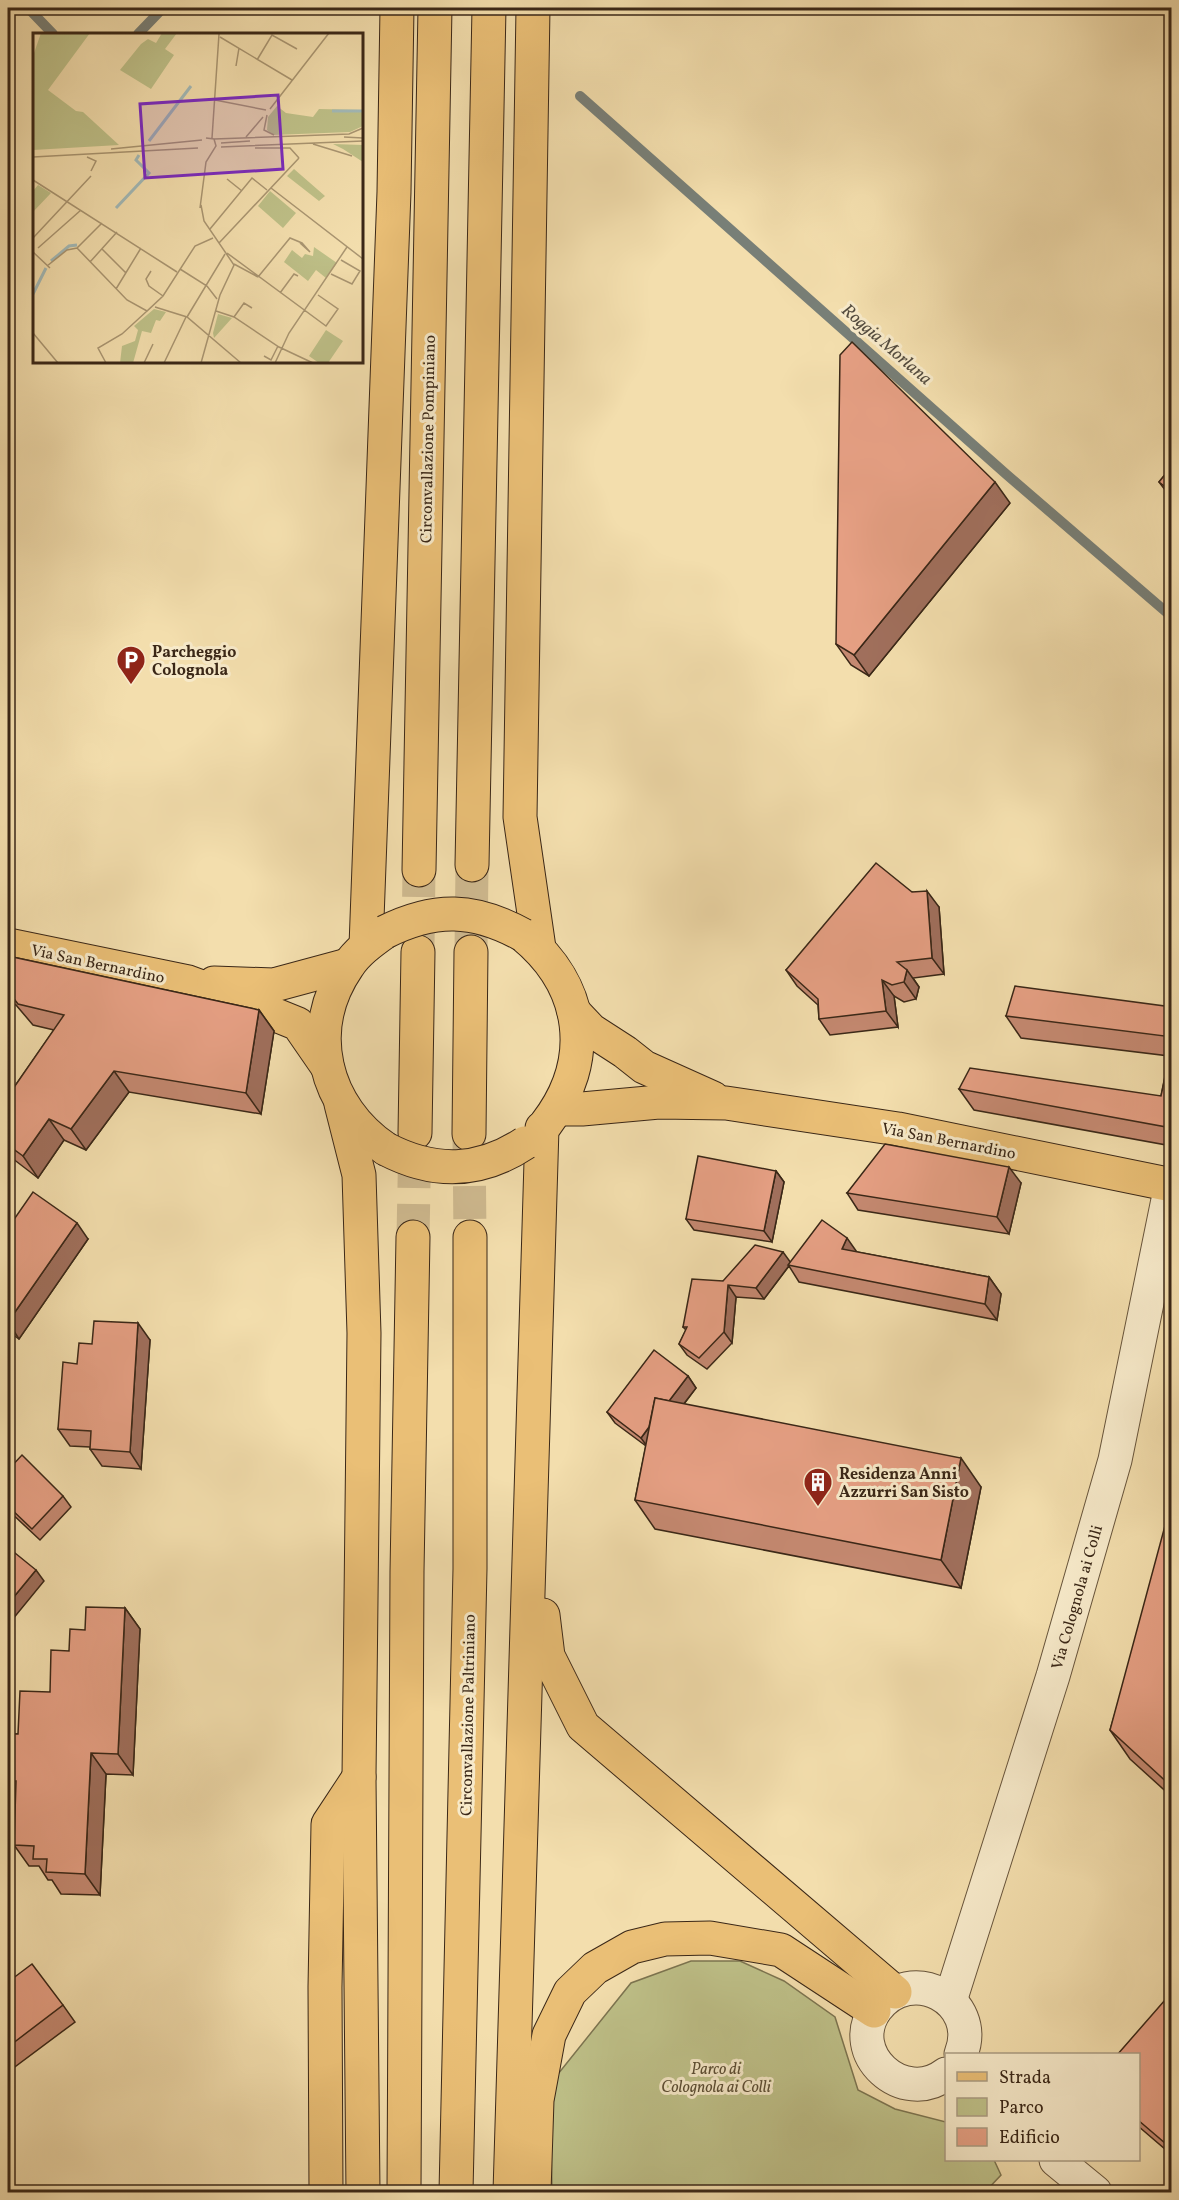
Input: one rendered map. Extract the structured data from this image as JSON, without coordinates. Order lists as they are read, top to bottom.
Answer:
{
  "streets": {
    "main road": ["Circonvallazione Pompiniano", "Via San Bernardino", "Circonvallazione Paltriniano"],
    "street": ["Via Colognola ai Colli"]
  },
  "crossings": [
    ["Via San Bernardino", "Via Colognola ai Colli"]
  ],
  "water": ["Roggia Morlana"],
  "parks": ["Parco di Colognola ai Colli"],
  "places": {
    "parking": ["Parcheggio Colognola"],
    "building": ["Residenza Anni Azzurri San Sisto"]
  },
  "legend": ["Strada", "Parco", "Edificio"]
}
